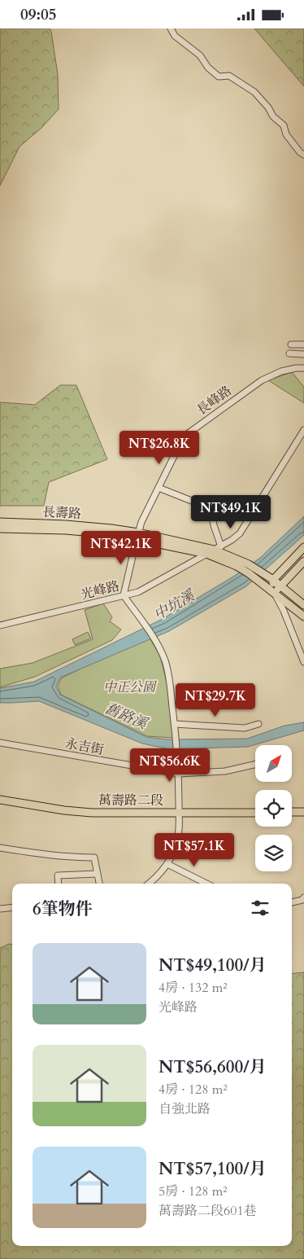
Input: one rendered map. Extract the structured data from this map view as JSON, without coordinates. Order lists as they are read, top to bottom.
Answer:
{
  "streets": {
    "main road": ["長壽路", "萬壽路二段"],
    "street": ["長峰路", "光峰路", "永吉街"]
  },
  "crossings": [
    ["長峰路", "長壽路"],
    ["長峰路", "光峰路"],
    ["長壽路", "光峰路"]
  ],
  "water": ["中坑溪", "舊路溪"],
  "parks": ["中正公園"],
  "north": "top right",
  "page": {
    "status": "09:05",
    "price": [
      "NT$26.8K",
      "NT$49.1K",
      "NT$42.1K",
      "NT$29.7K",
      "NT$56.6K",
      "NT$57.1K"
    ],
    "heading": "6筆物件",
    "list": [
      {
        "name": "NT$49,100/月",
        "note": "4房 · 132 m² · 光峰路"
      },
      {
        "name": "NT$56,600/月",
        "note": "4房 · 128 m² · 自強北路"
      },
      {
        "name": "NT$57,100/月",
        "note": "5房 · 128 m² · 萬壽路二段601巷"
      }
    ]
  }
}
